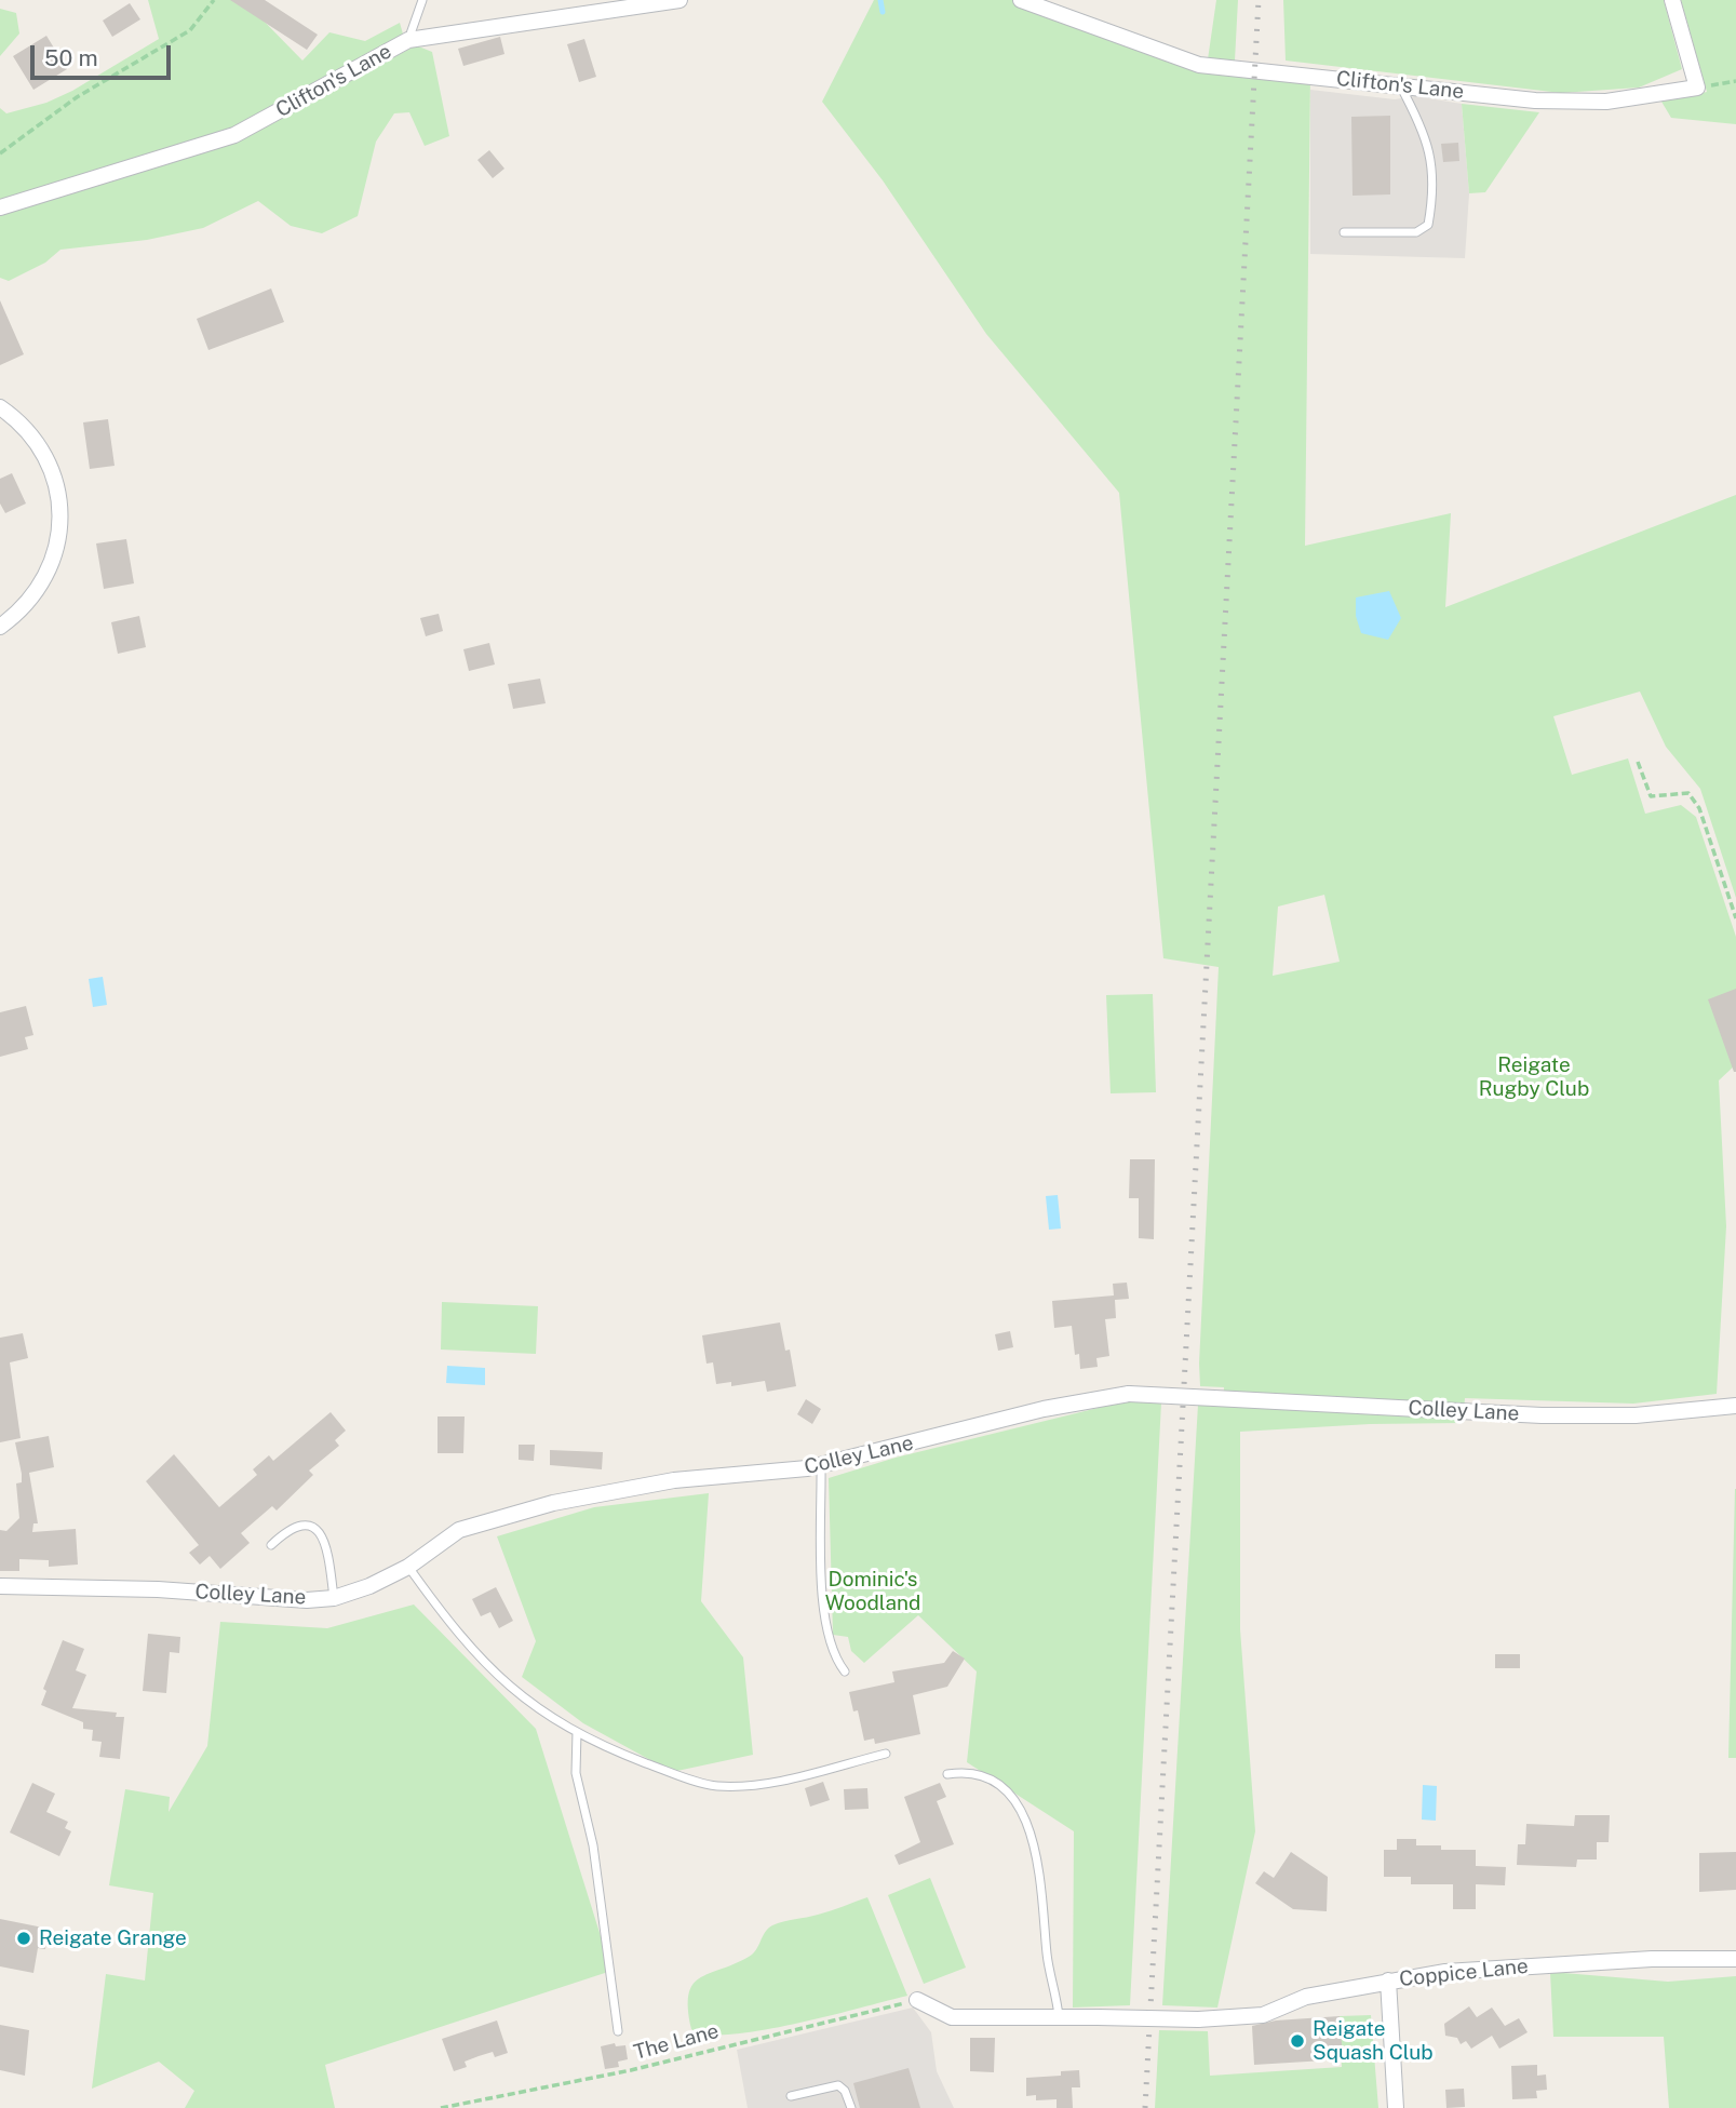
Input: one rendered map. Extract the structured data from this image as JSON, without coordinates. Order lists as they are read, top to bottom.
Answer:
{
  "streets": {
    "street": ["Clifton's Lane", "Colley Lane", "Coppice Lane"],
    "path": ["The Lane"]
  },
  "parks": ["Reigate Rugby Club", "Dominic's Woodland"],
  "places": ["Reigate Grange", "Reigate Squash Club"],
  "scale_bar": "50 m"
}
